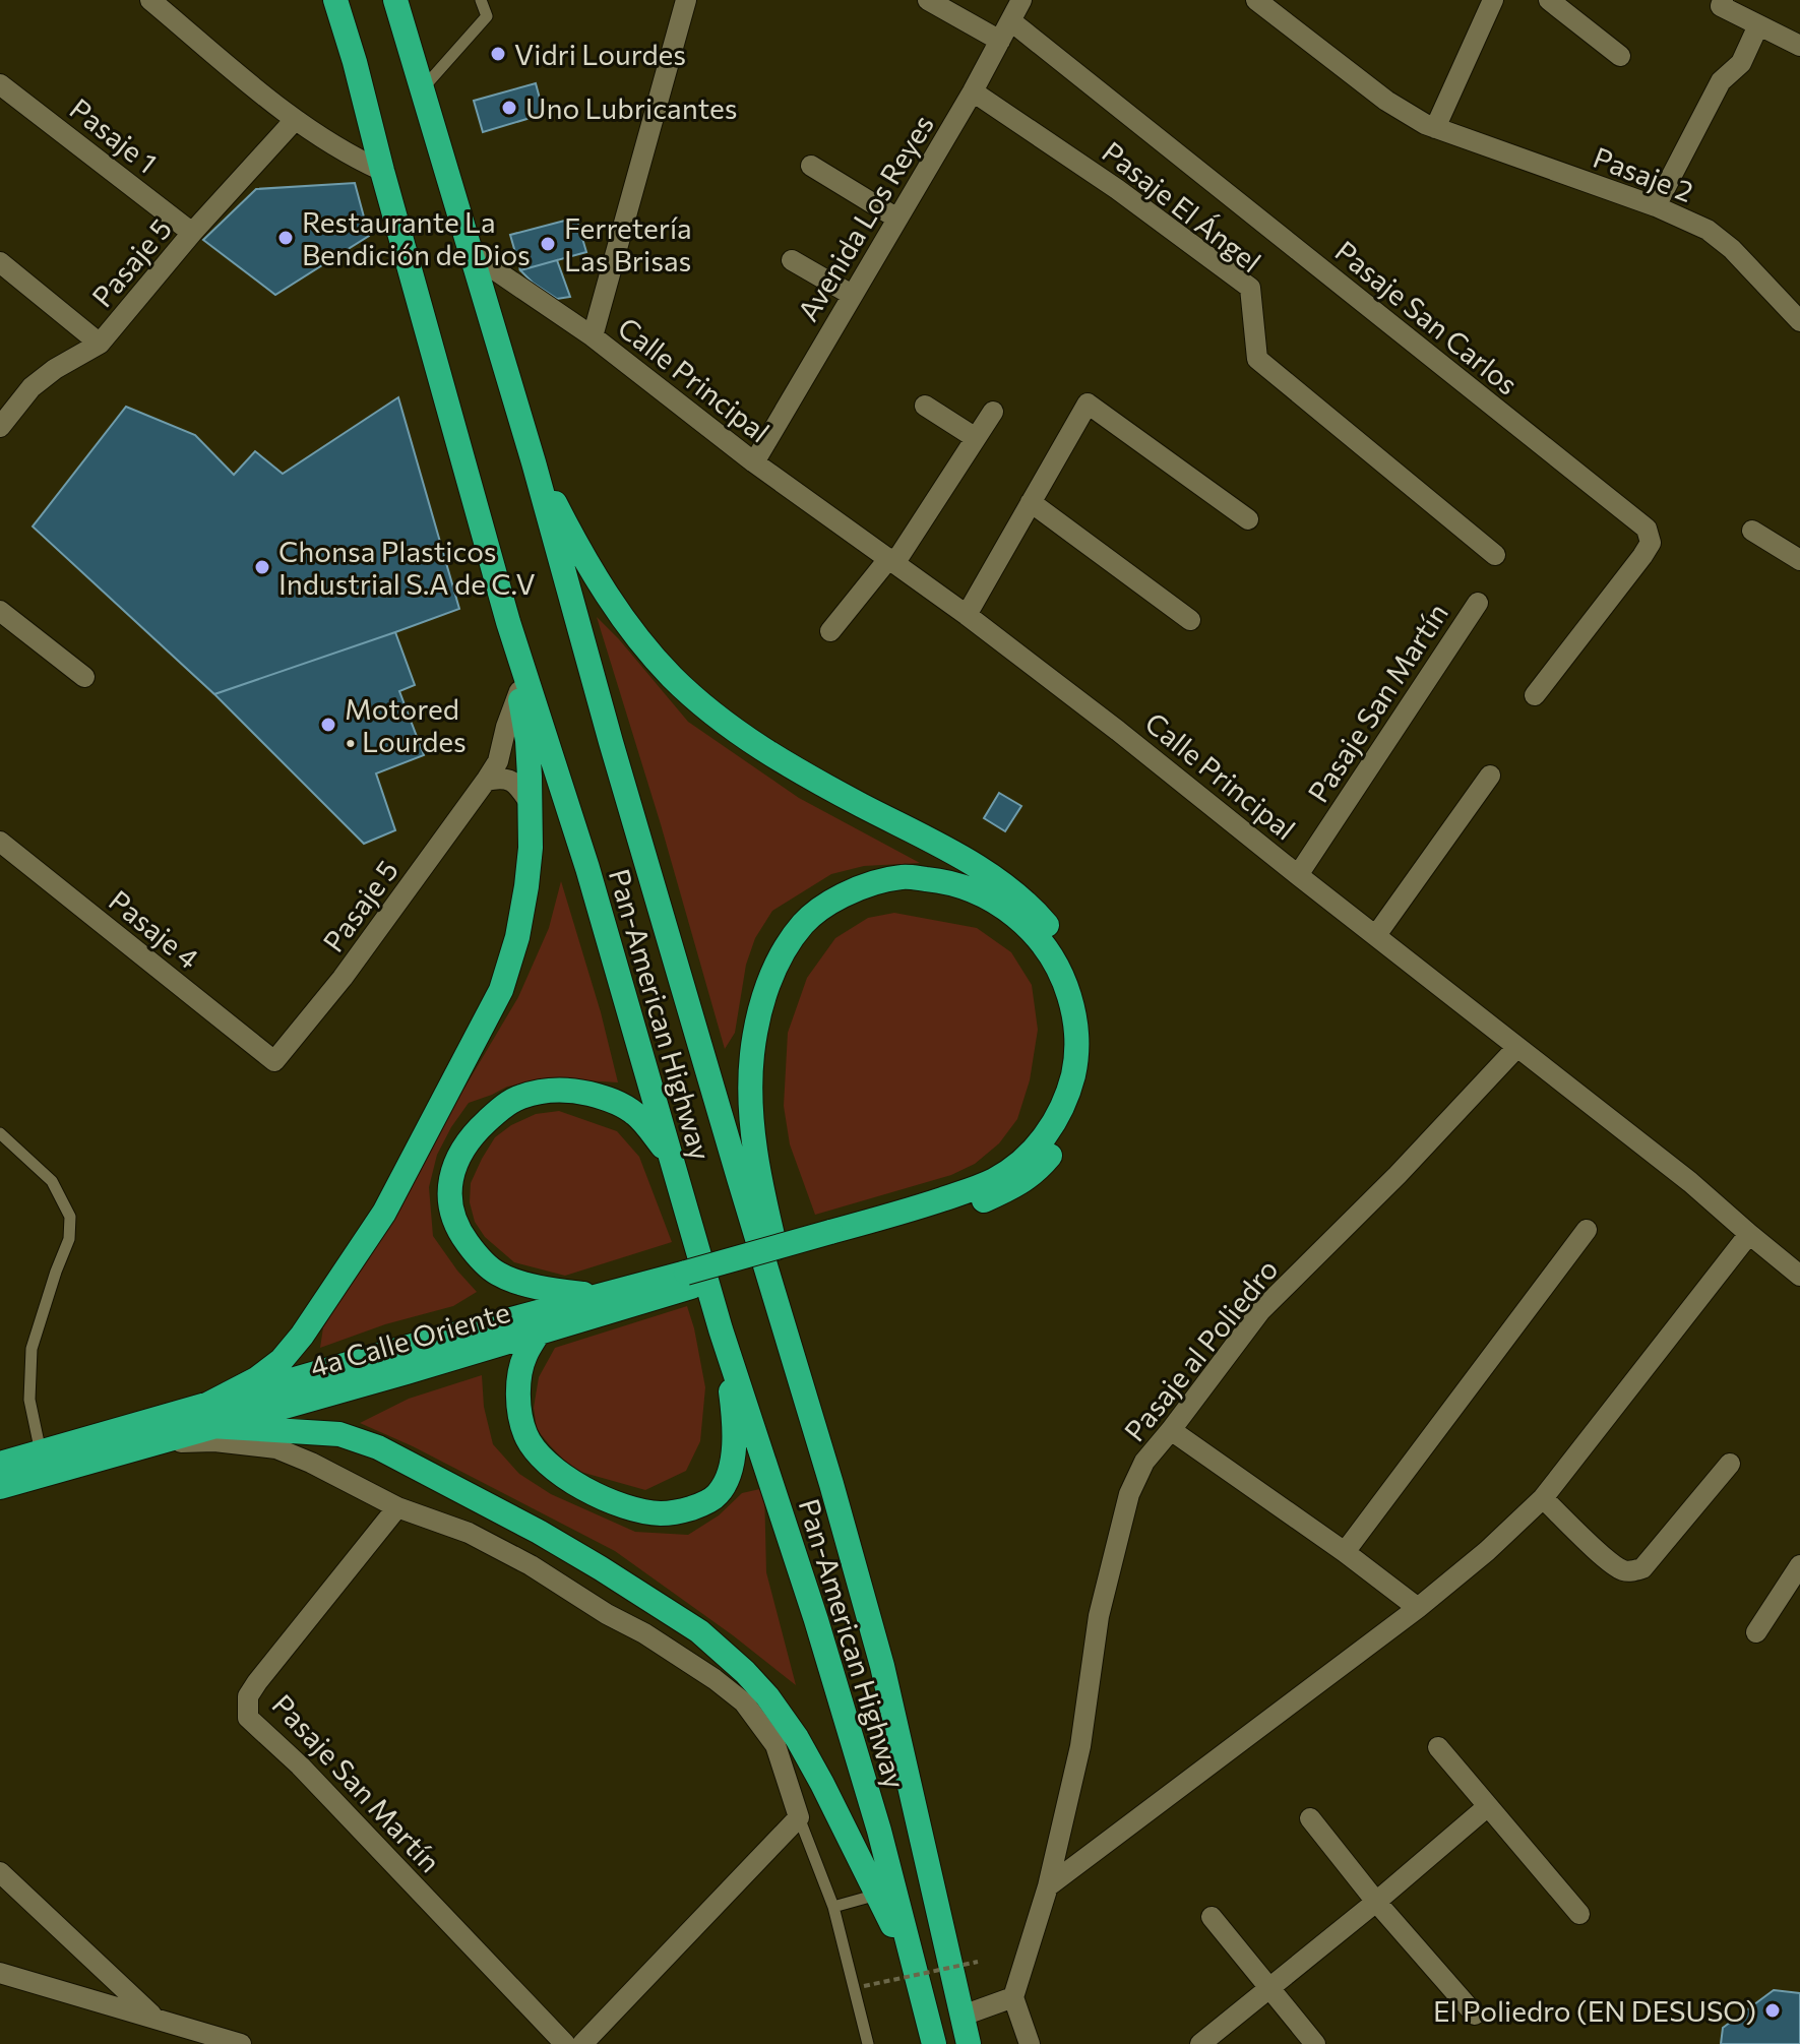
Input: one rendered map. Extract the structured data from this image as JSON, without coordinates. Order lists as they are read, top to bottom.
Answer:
{
  "streets": {
    "highway": ["Pan-American Highway", "4a Calle Oriente"],
    "street": [
      "Pasaje 1",
      "Pasaje 2",
      "Pasaje El Ángel",
      "Avenida Los Reyes",
      "Pasaje 5",
      "Pasaje San Carlos",
      "Calle Principal",
      "Pasaje San Martín",
      "Pasaje 4",
      "Pasaje al Poliedro"
    ]
  },
  "crossings": [
    ["Pasaje 1", "Pasaje 5"],
    ["Pasaje El Ángel", "Avenida Los Reyes"],
    ["Avenida Los Reyes", "Pasaje San Carlos"],
    ["Avenida Los Reyes", "Calle Principal"],
    ["Pasaje 5", "Pasaje 4"],
    ["Calle Principal", "Pasaje San Martín"],
    ["Calle Principal", "Pan-American Highway"],
    ["Calle Principal", "Pasaje al Poliedro"]
  ],
  "places": [
    "Vidri Lourdes",
    "Uno Lubricantes",
    "Restaurante La Bendición de Dios",
    "Ferretería Las Brisas",
    "Chonsa Plasticos Industrial S.A de C.V",
    "Motored • Lourdes",
    "El Poliedro (EN DESUSO)"
  ]
}
